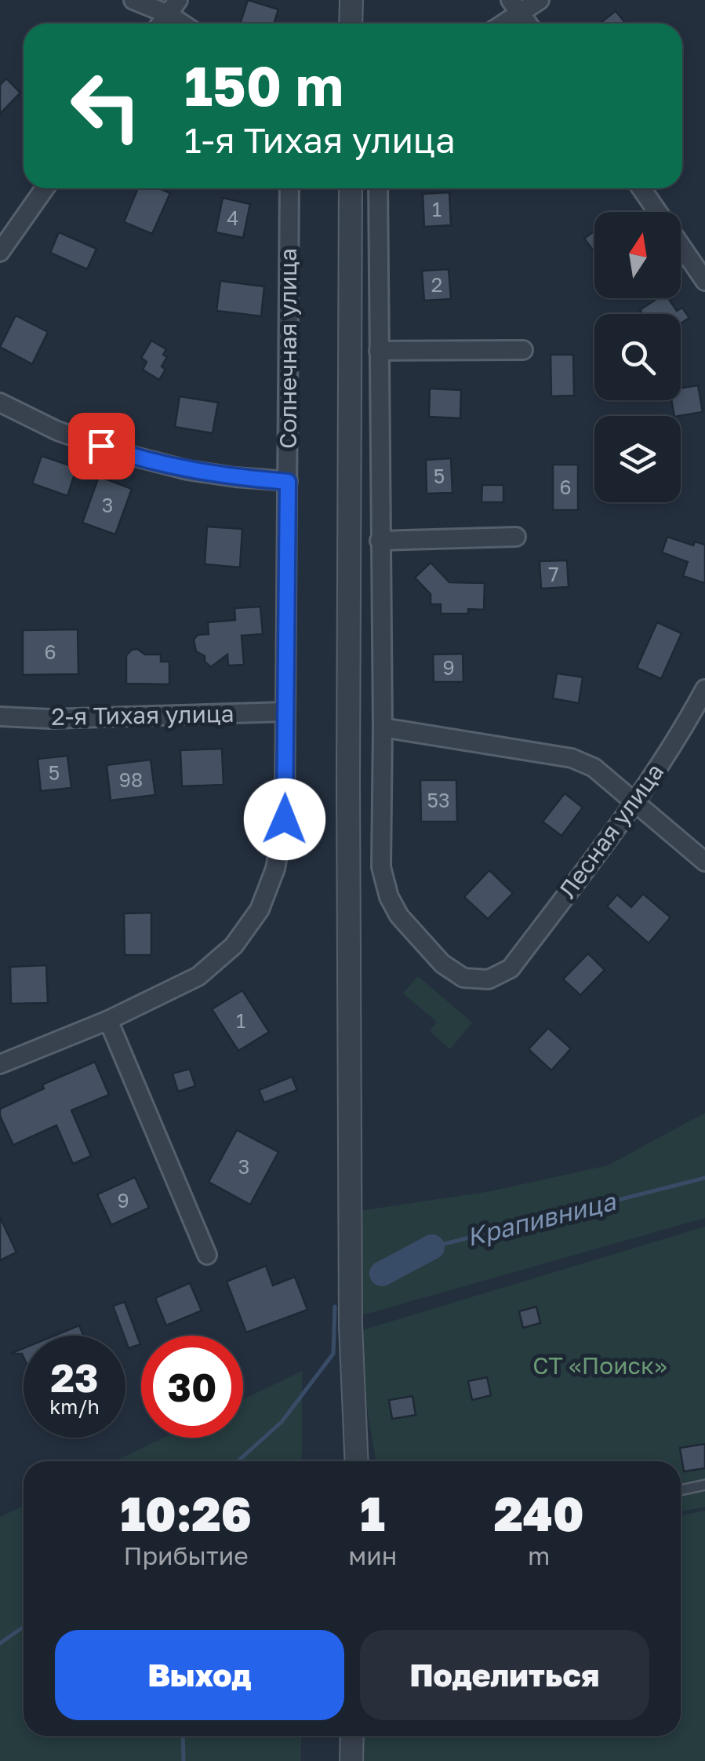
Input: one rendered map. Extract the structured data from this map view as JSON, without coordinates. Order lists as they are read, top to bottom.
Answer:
{
  "streets": {
    "street": ["Солнечная улица", "2-я Тихая улица", "Лесная улица"]
  },
  "crossings": [
    ["Солнечная улица", "2-я Тихая улица"]
  ],
  "water": ["Крапивница"],
  "parks": ["СТ «Поиск»"],
  "house_numbers": [
    "1",
    "4",
    "2",
    "5",
    "6",
    "3",
    "7",
    "6",
    "9",
    "5",
    "98",
    "53",
    "1",
    "3",
    "9"
  ],
  "north": "top",
  "page": {
    "turn": ["150 m", "1-я Тихая улица"],
    "speed": "23 km/h",
    "limit": "30",
    "eta": [
      "10:26",
      "Прибытие",
      "1",
      "мин",
      "240",
      "m"
    ],
    "buttons": ["Выход", "Поделиться"]
  }
}
